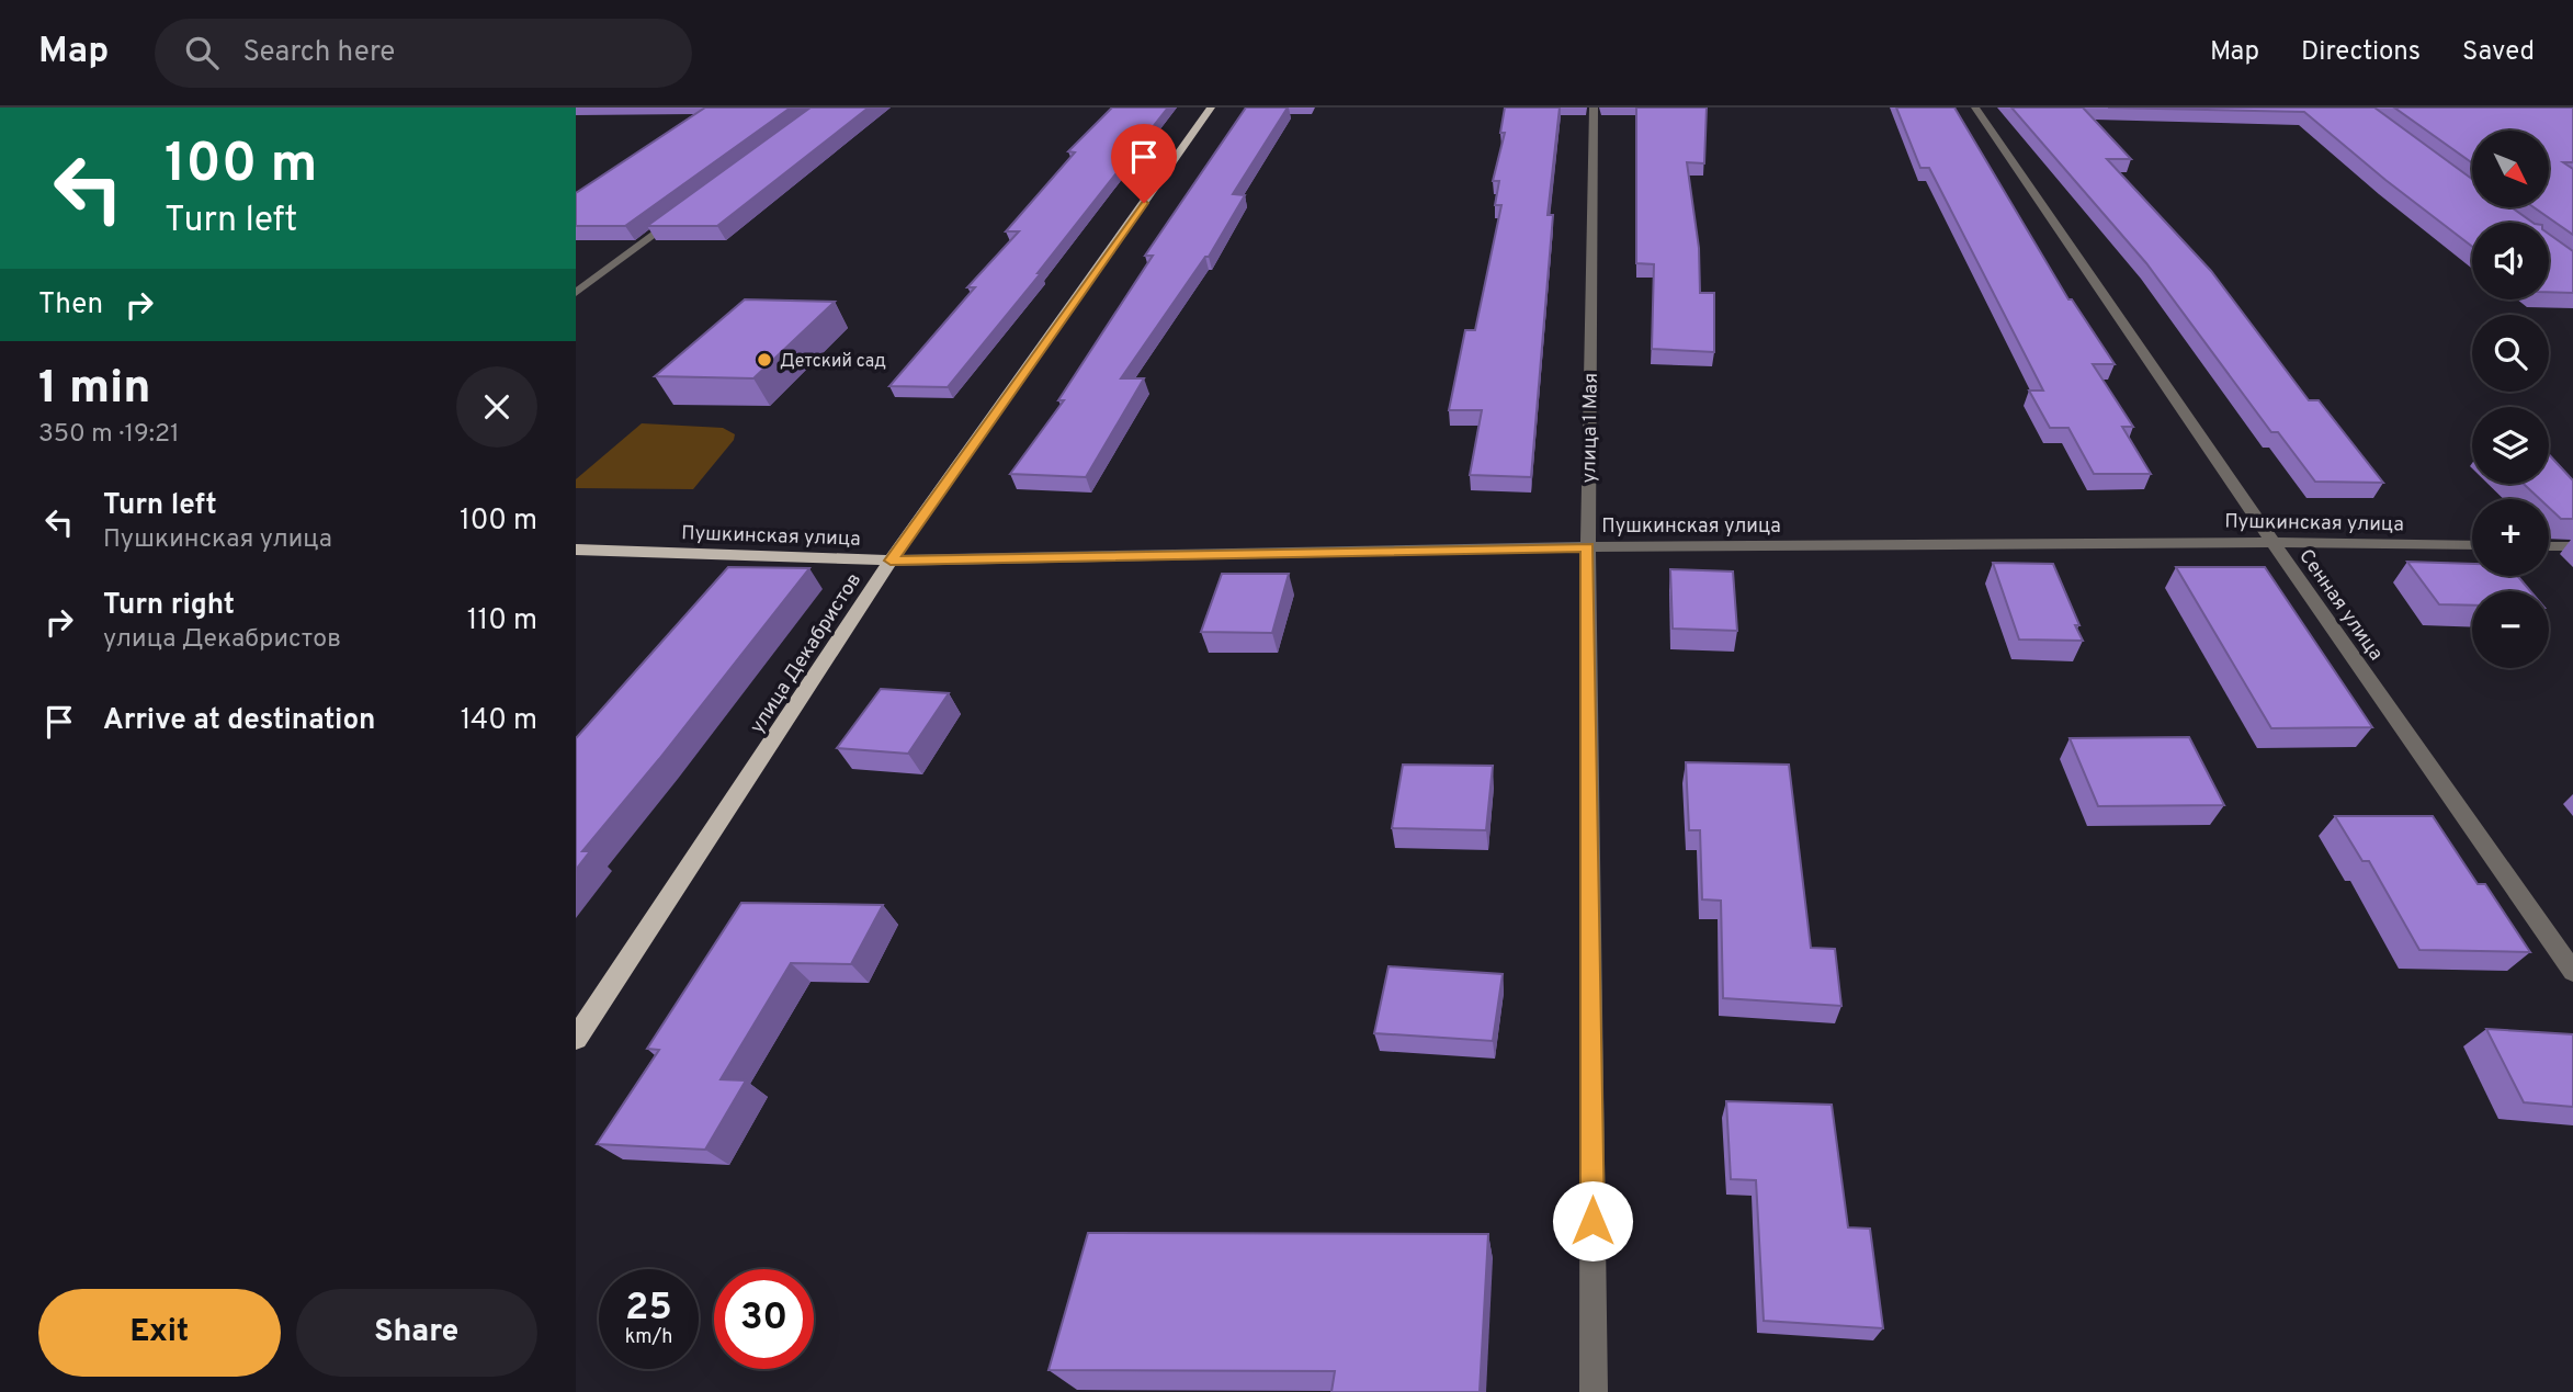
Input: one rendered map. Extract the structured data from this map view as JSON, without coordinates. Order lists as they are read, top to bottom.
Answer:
{
  "streets": {
    "main road": ["Пушкинская улица", "улица Декабристов"],
    "street": ["улица 1 Мая", "Сенная улица"]
  },
  "crossings": [
    ["улица 1 Мая", "Пушкинская улица"],
    ["Пушкинская улица", "Сенная улица"],
    ["Пушкинская улица", "улица Декабристов"]
  ],
  "places": ["Детский сад"],
  "north": "bottom right",
  "page": {
    "header": "Map",
    "search": "Search here",
    "nav": ["Map", "Directions", "Saved"],
    "turn": ["100 m", "Turn left"],
    "map_buttons": ["+", "−"],
    "then": "Then",
    "heading": ["1 min", "350 m · 19:21"],
    "list": [
      {
        "name": "Turn left",
        "note": "Пушкинская улица",
        "value": "100 m"
      },
      {
        "name": "Turn right",
        "note": "улица Декабристов",
        "value": "110 m"
      },
      {
        "name": "Arrive at destination",
        "value": "140 m"
      }
    ],
    "speed": "25 km/h",
    "limit": "30",
    "buttons": ["Exit", "Share"]
  }
}
